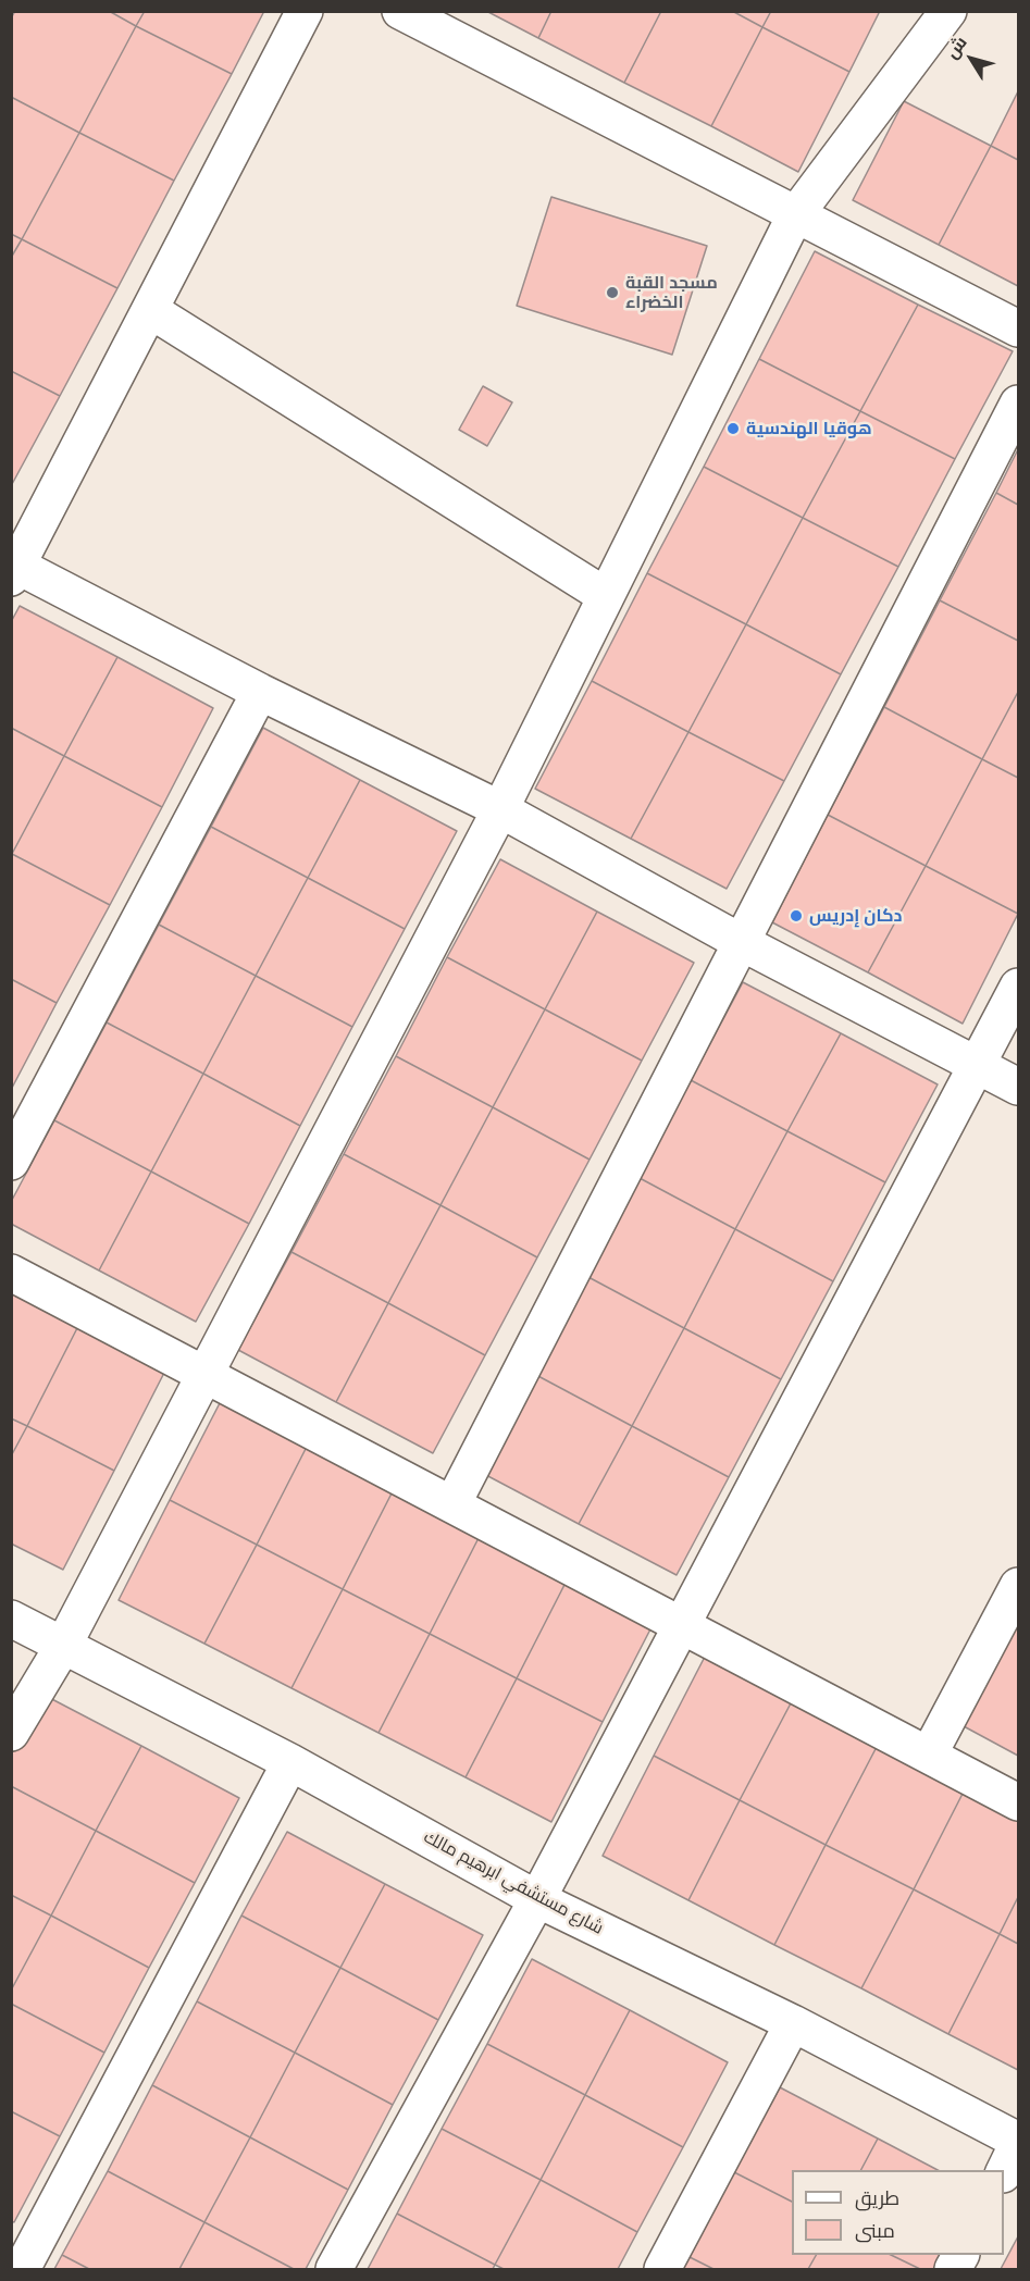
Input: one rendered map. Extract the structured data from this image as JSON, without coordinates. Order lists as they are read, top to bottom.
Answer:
{
  "streets": {
    "street": ["شارع مستشفي ابرهيم مالك"]
  },
  "places": ["مسجد القبة الخضراء", "هوقيا الهندسية", "دكان إدريس"],
  "legend": ["طريق", "مبنى"],
  "north": "top left"
}
